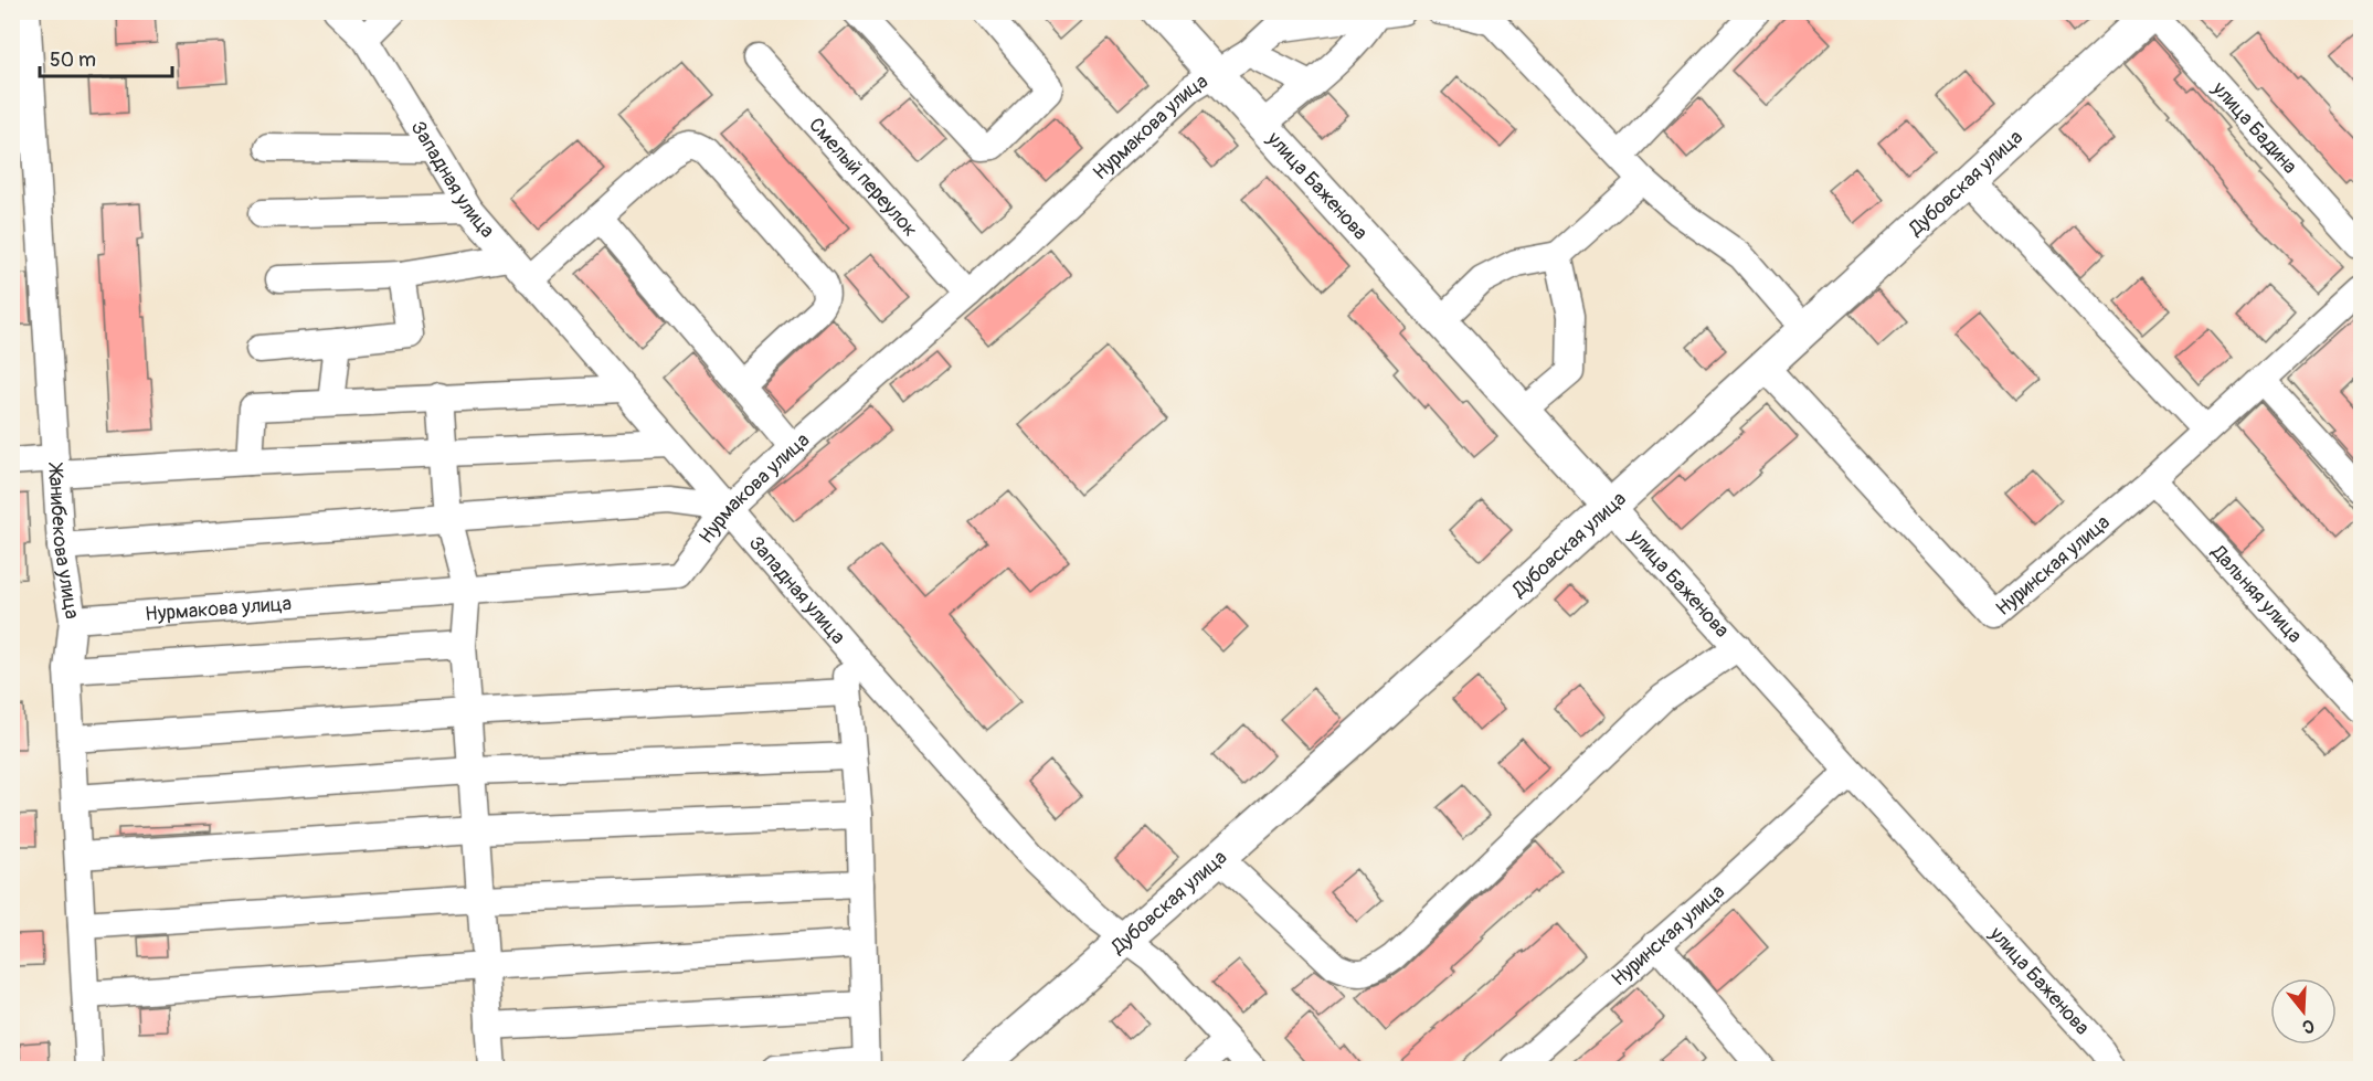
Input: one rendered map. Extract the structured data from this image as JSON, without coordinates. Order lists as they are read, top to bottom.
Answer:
{
  "streets": {
    "main road": ["Дубовская улица", "улица Баженова"],
    "street": [
      "улица Бадина",
      "Нурмакова улица",
      "Смелый переулок",
      "Западная улица",
      "Жанибекова улица",
      "Нуринская улица",
      "Дальняя улица"
    ]
  },
  "crossings": [
    ["улица Бадина", "Дубовская улица"],
    ["Нурмакова улица", "Смелый переулок"],
    ["Нурмакова улица", "Западная улица"],
    ["Нурмакова улица", "улица Баженова"],
    ["Нурмакова улица", "Жанибекова улица"],
    ["Западная улица", "Дубовская улица"],
    ["Дубовская улица", "улица Баженова"],
    ["Дубовская улица", "Нуринская улица"],
    ["улица Баженова", "Нуринская улица"],
    ["Нуринская улица", "Дальняя улица"]
  ],
  "scale_bar": "50 m",
  "north": "bottom"
}
